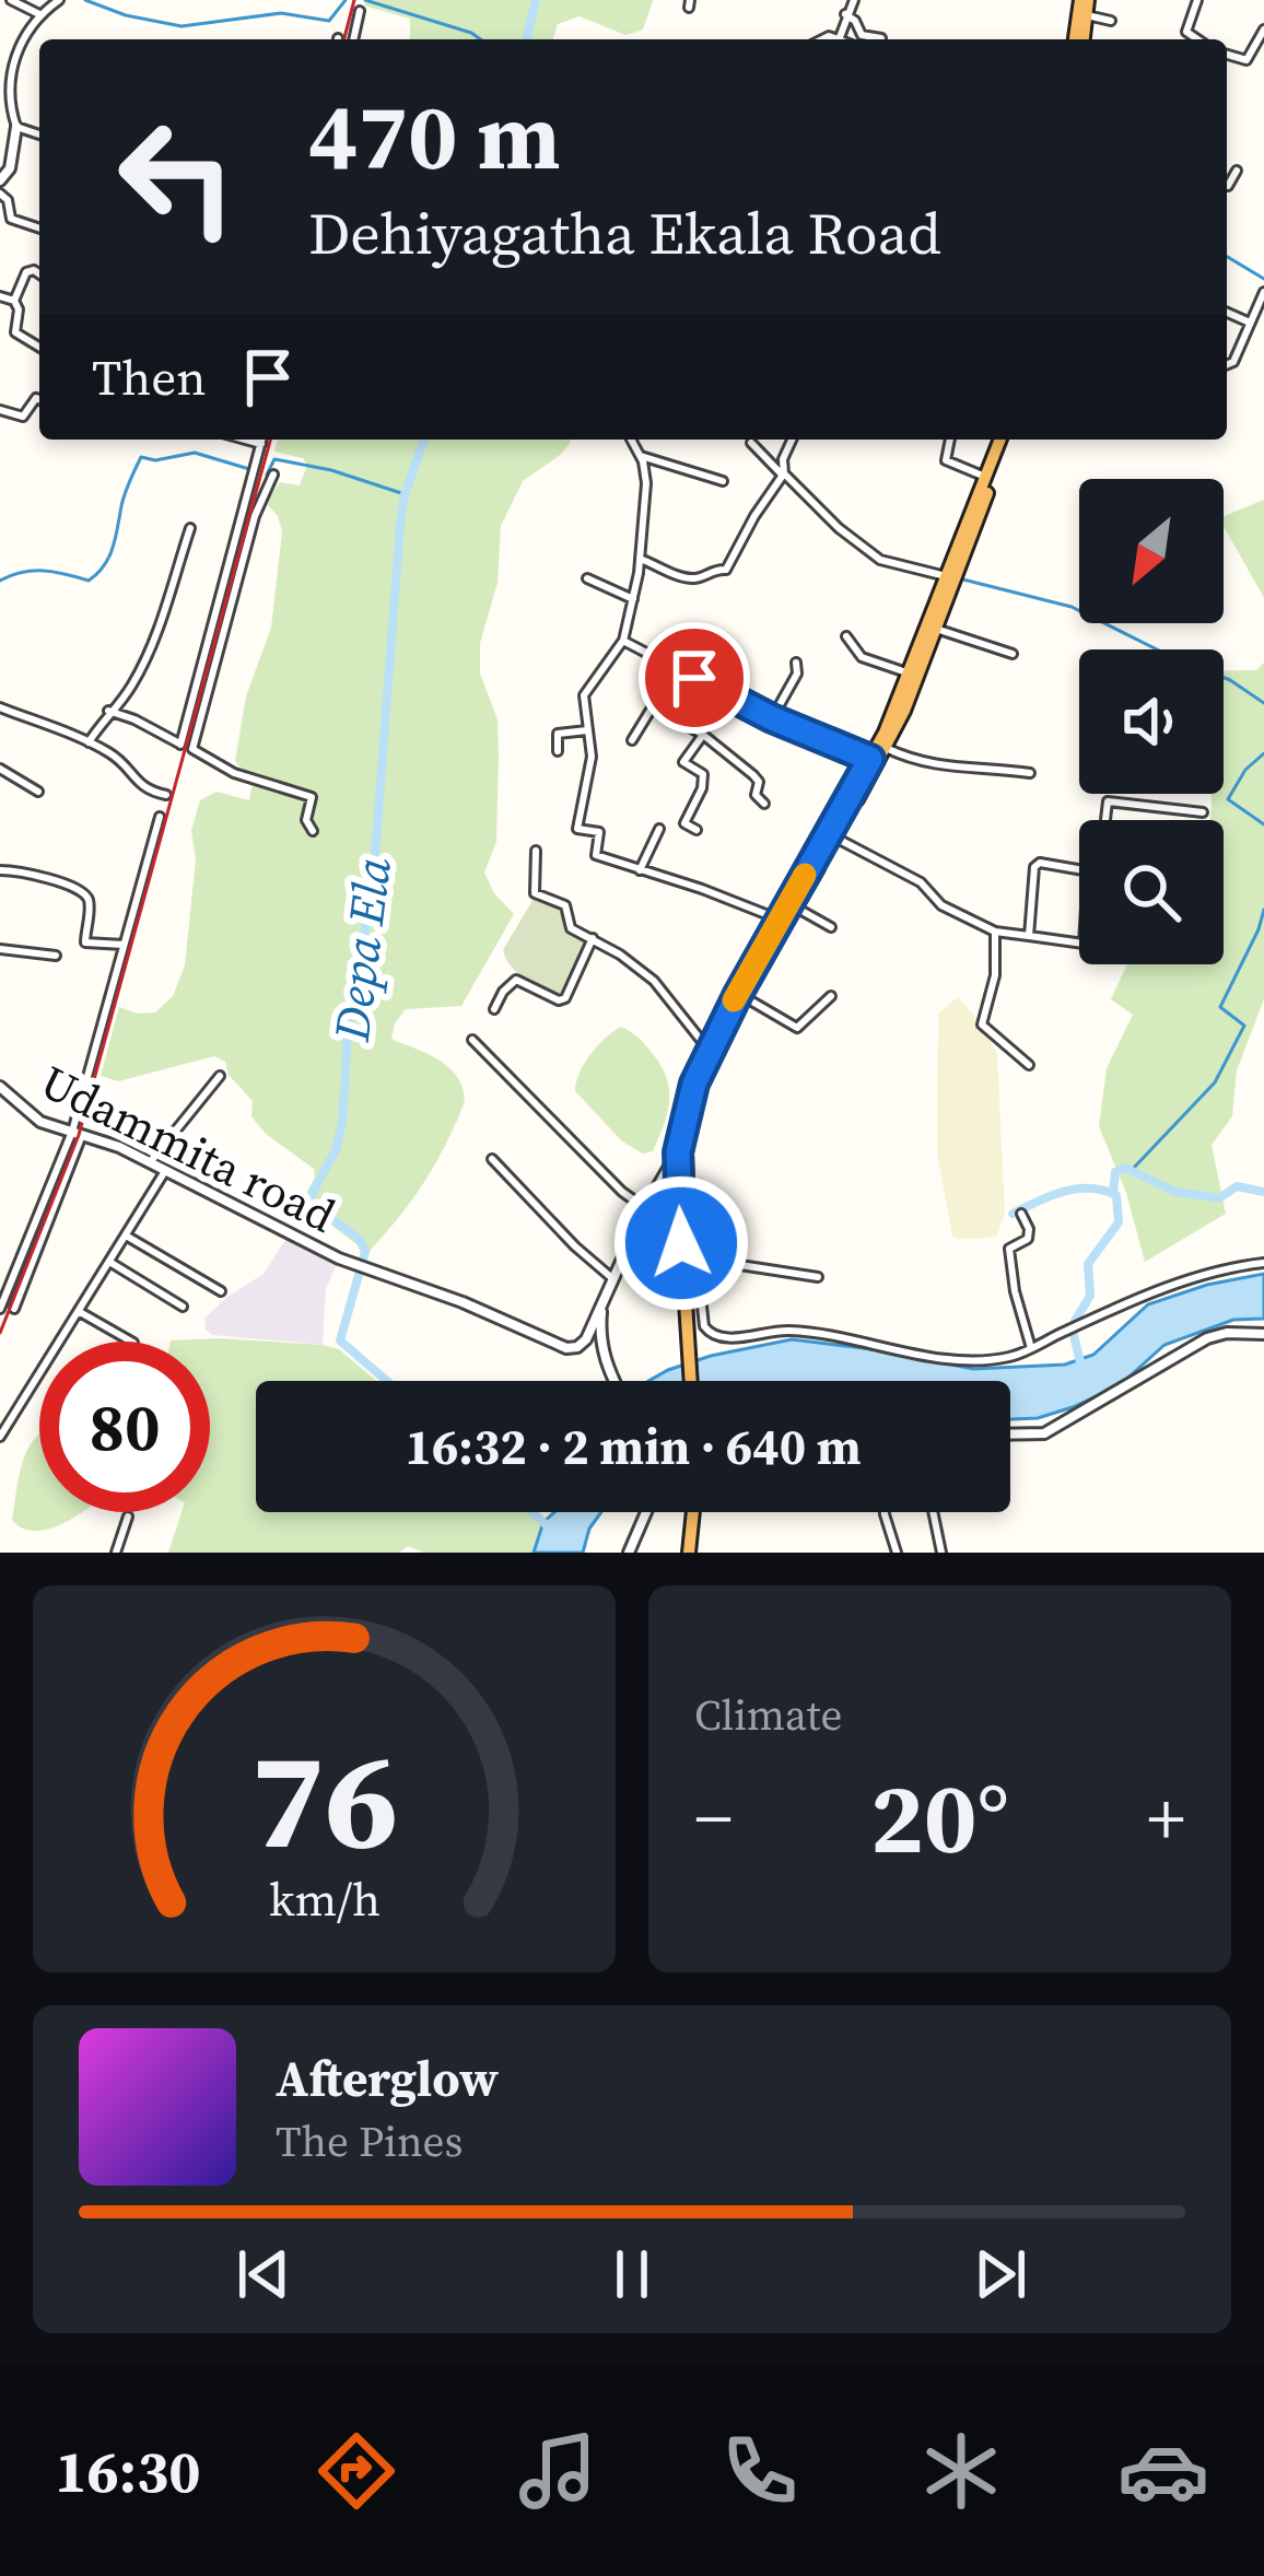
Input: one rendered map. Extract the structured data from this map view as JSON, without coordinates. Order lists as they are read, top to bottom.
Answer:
{
  "streets": {
    "street": ["Udammita road"]
  },
  "water": ["Depa Ela"],
  "north": "bottom left",
  "page": {
    "turn": ["470 m", "Dehiyagatha Ekala Road"],
    "then": "Then",
    "limit": "80",
    "trip": "16:32 · 2 min · 640 m",
    "tile": "Climate",
    "heat": ["−", "20°", "+"],
    "song": ["Afterglow", "The Pines"],
    "tabs": "16:30",
    "gauge": ["76", "km/h"]
  }
}
